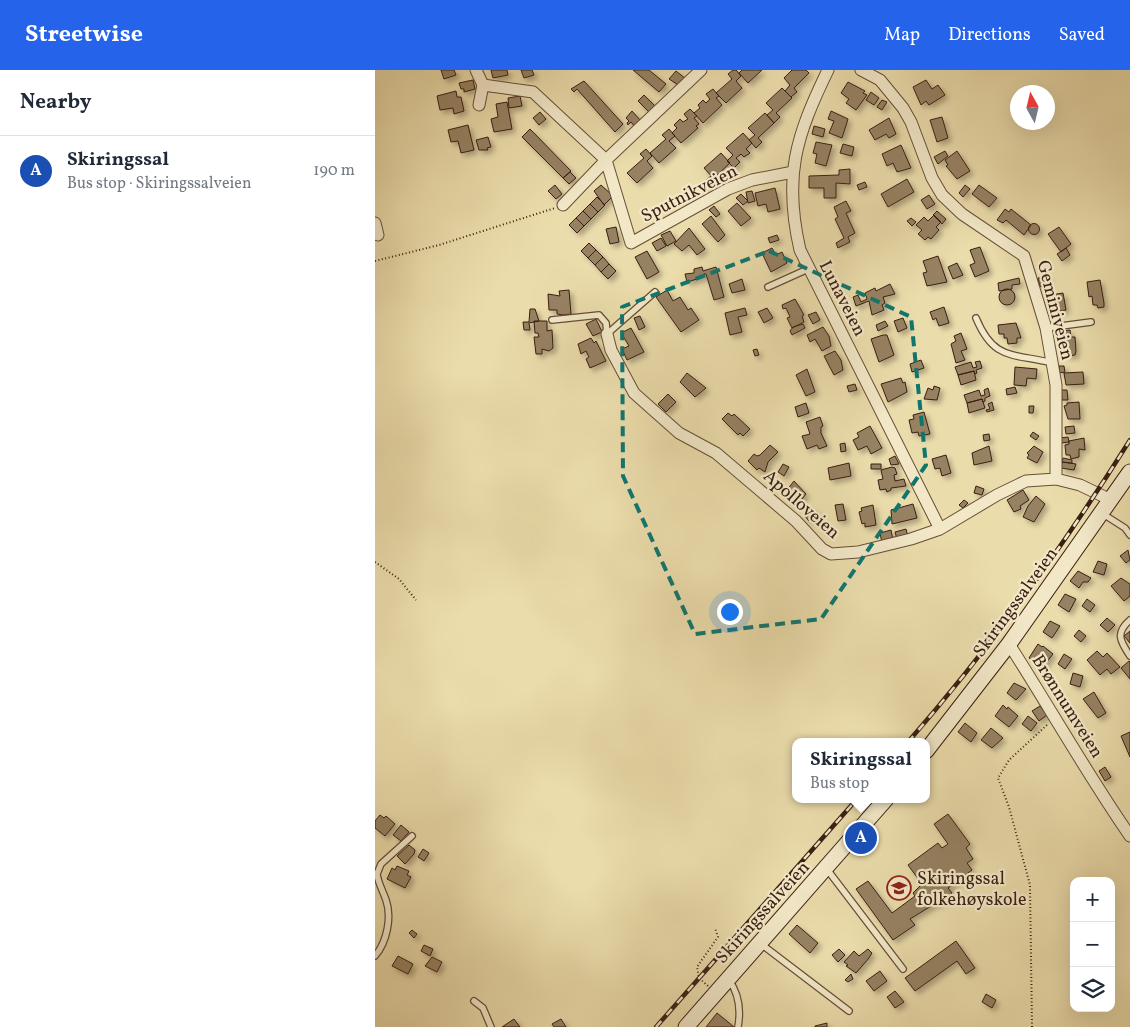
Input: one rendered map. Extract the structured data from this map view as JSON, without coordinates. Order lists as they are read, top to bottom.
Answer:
{
  "streets": {
    "main road": ["Skiringssalveien"],
    "street": [
      "Sputnikveien",
      "Lunaveien",
      "Geminiveien",
      "Apolloveien",
      "Brønnumveien"
    ]
  },
  "crossings": [
    ["Sputnikveien", "Lunaveien"],
    ["Lunaveien", "Apolloveien"],
    ["Geminiveien", "Apolloveien"],
    ["Apolloveien", "Skiringssalveien"],
    ["Skiringssalveien", "Brønnumveien"]
  ],
  "places": {
    "school or university": ["Skiringssal folkehøyskole"]
  },
  "north": "top",
  "page": {
    "header": "Streetwise",
    "nav": ["Map", "Directions", "Saved"],
    "heading": "Nearby",
    "list": [
      {
        "mark": "A",
        "name": "Skiringssal",
        "note": "Bus stop · Skiringssalveien",
        "value": "190 m"
      }
    ],
    "popup": ["Skiringssal", "Bus stop"],
    "pins": "A",
    "map_buttons": ["+", "−"]
  }
}
